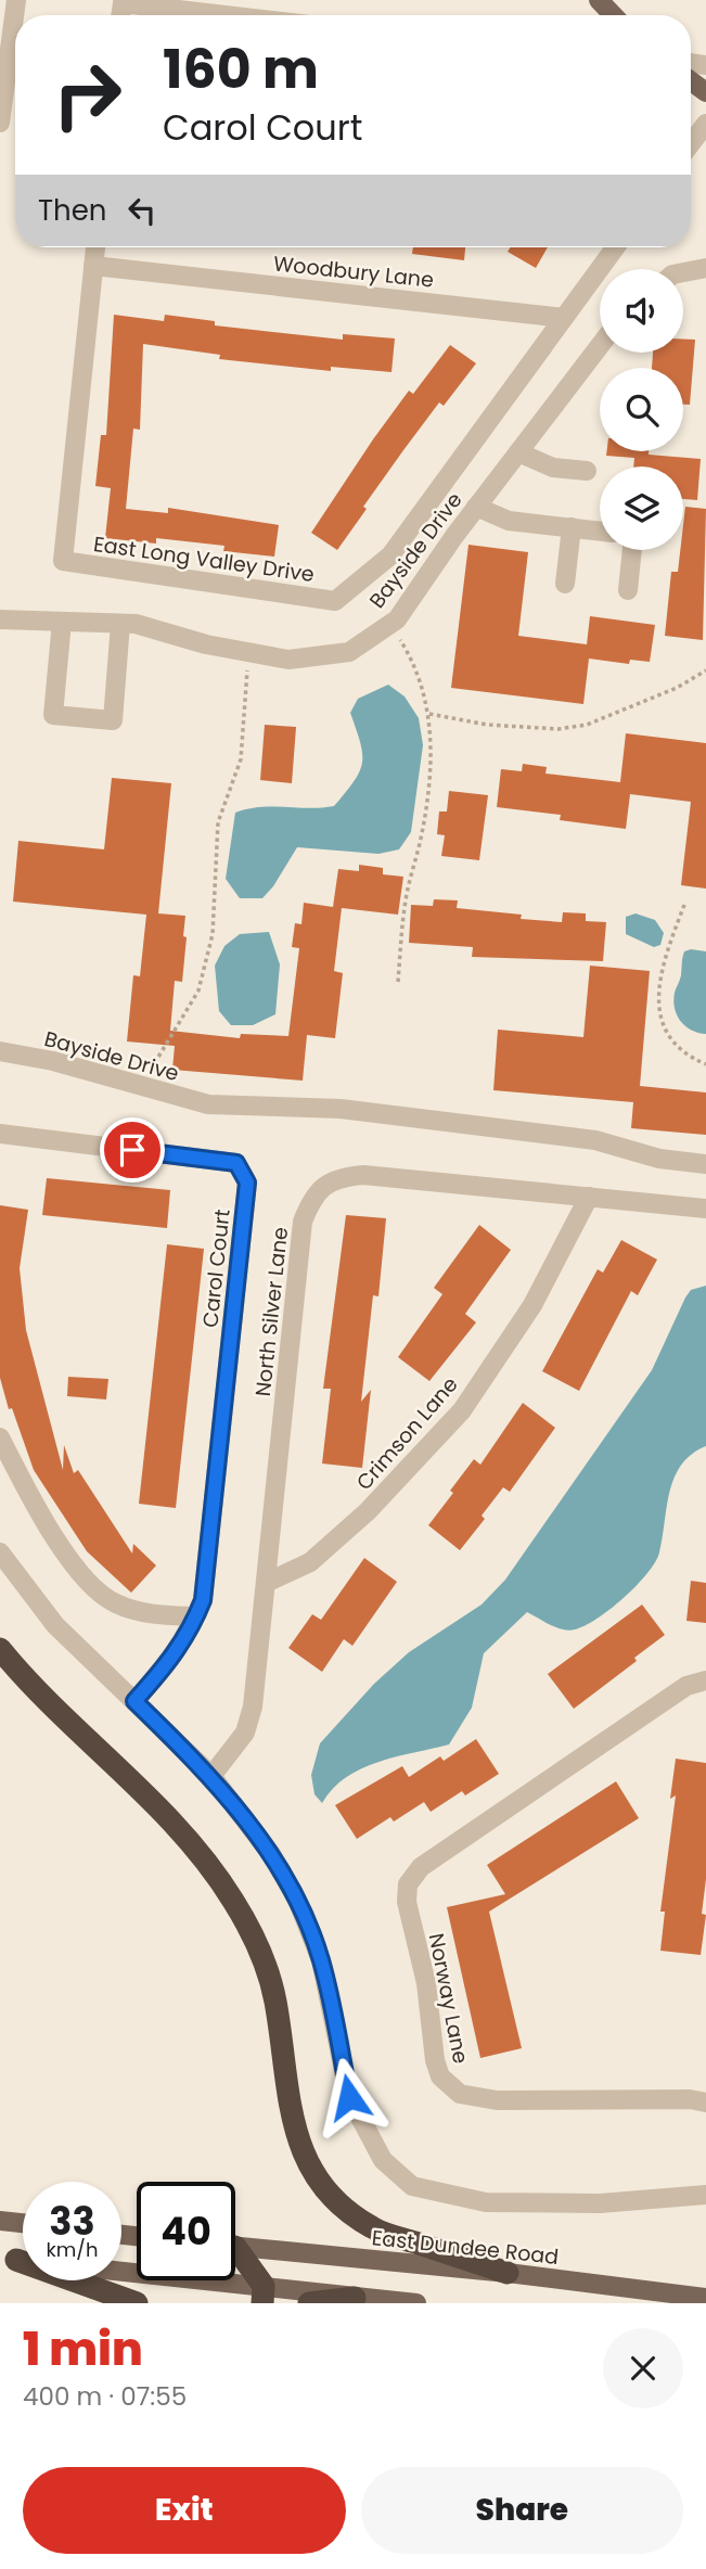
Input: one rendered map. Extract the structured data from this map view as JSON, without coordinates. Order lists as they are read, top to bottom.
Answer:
{
  "streets": {
    "main road": ["East Dundee Road"],
    "street": [
      "Woodbury Lane",
      "Bayside Drive",
      "East Long Valley Drive",
      "Carol Court",
      "North Silver Lane",
      "Crimson Lane",
      "Norway Lane"
    ]
  },
  "crossings": [
    ["Woodbury Lane", "East Long Valley Drive"],
    ["North Silver Lane", "Crimson Lane"]
  ],
  "page": {
    "turn": ["160 m", "Carol Court"],
    "then": "Then",
    "speed": "33 km/h",
    "limit": "40",
    "heading": ["1 min", "400 m · 07:55"],
    "buttons": ["Exit", "Share"]
  }
}
